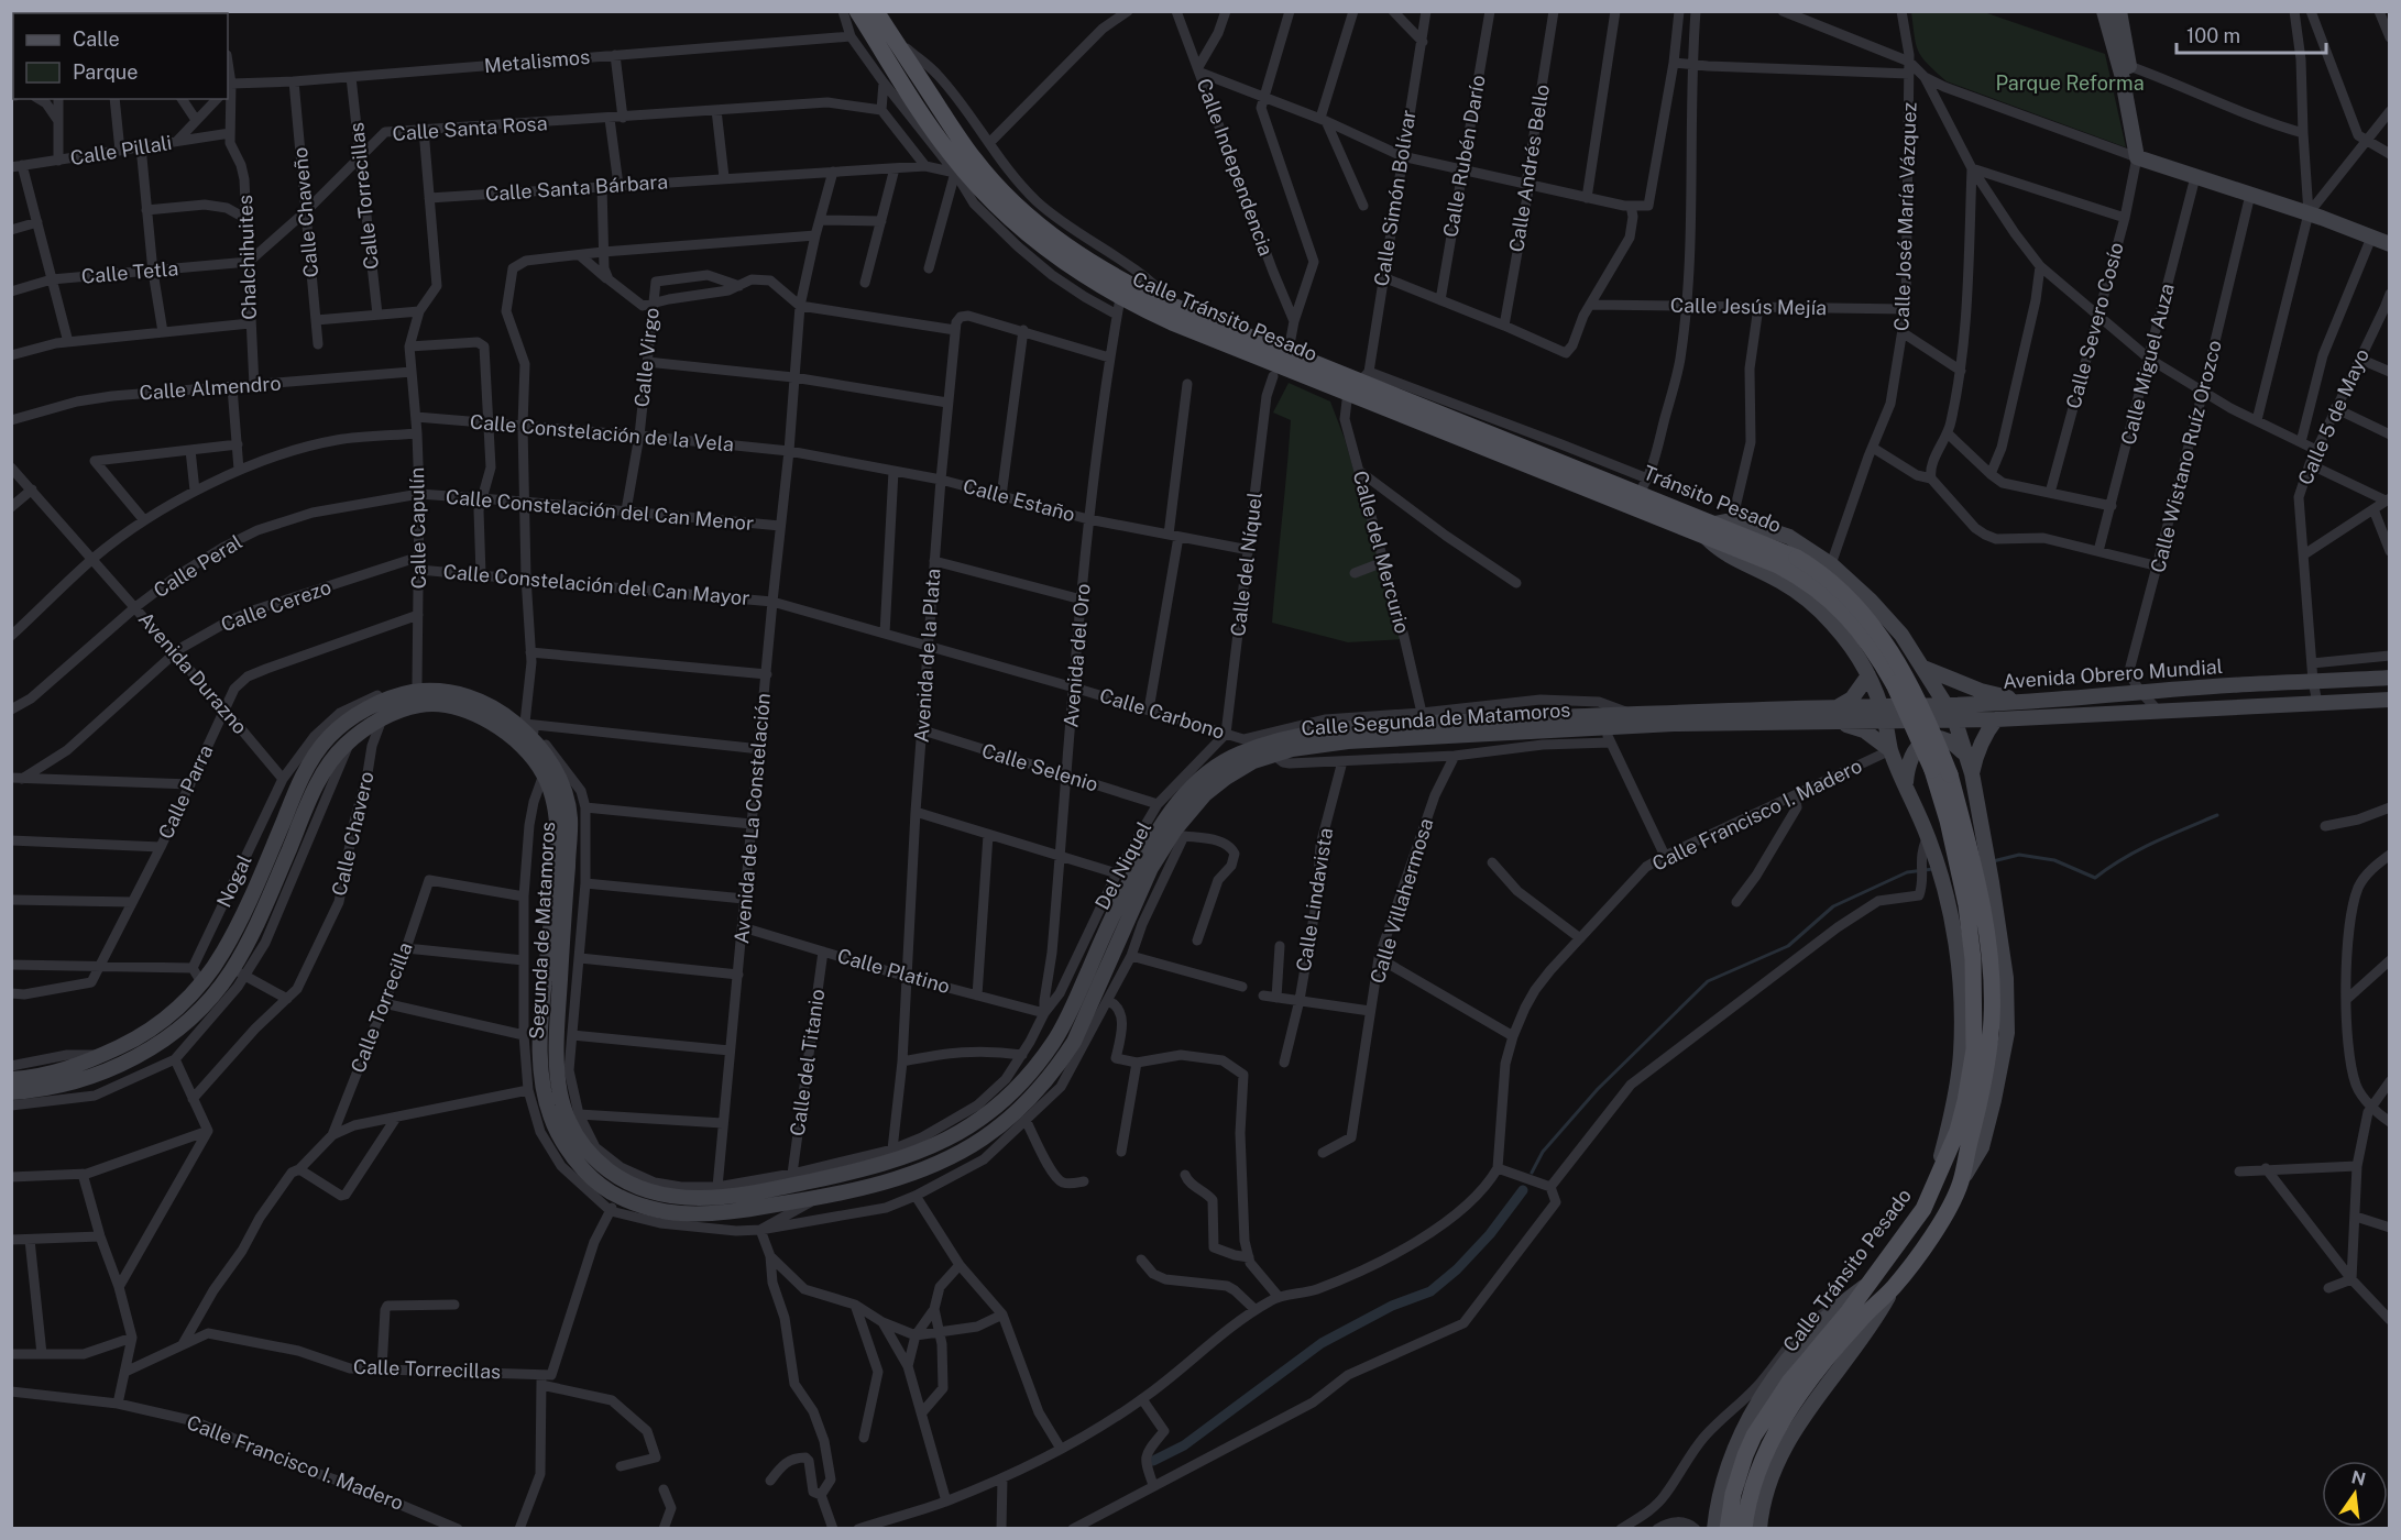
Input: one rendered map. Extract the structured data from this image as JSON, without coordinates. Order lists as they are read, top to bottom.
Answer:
{
  "streets": {
    "main road": [
      "Calle Tránsito Pesado",
      "Tránsito Pesado",
      "Avenida Obrero Mundial",
      "Calle Segunda de Matamoros",
      "Segunda de Matamoros"
    ],
    "street": [
      "Metalismos",
      "Calle Santa Rosa",
      "Calle Pillali",
      "Calle Rubén Darío",
      "Calle Independencia",
      "Calle Andrés Bello",
      "Calle Santa Bárbara",
      "Calle Torrecillas",
      "Calle Simón Bolívar",
      "Calle Chaveño",
      "Calle José María Vázquez",
      "Chalchihuites",
      "Calle Tetla",
      "Calle Jesús Mejía",
      "Calle Severo Cosío",
      "Calle Virgo",
      "Calle Miguel Auza",
      "Calle Almendro",
      "Calle 5 de Mayo",
      "Calle Constelación de la Vela",
      "Calle Wistano Ruíz Orozco",
      "Calle Estaño",
      "Calle Constelación del Can Menor",
      "Calle Capulín",
      "Calle del Mercurio",
      "Calle del Níquel",
      "Calle Peral",
      "Calle Constelación del Can Mayor",
      "Calle Cerezo",
      "Avenida de la Plata",
      "Avenida del Oro",
      "Avenida Durazno",
      "Calle Carbono",
      "Calle Selenio",
      "Calle Parra",
      "Calle Francisco I. Madero",
      "Avenida de La Constelación",
      "Calle Chavero",
      "Del Niquel",
      "Nogal",
      "Calle Lindavista",
      "Calle Villahermosa",
      "Calle Platino",
      "Calle Torrecilla",
      "Calle del Titanio"
    ]
  },
  "crossings": [
    ["Metalismos", "Calle Torrecillas"],
    ["Metalismos", "Calle Chaveño"],
    ["Metalismos", "Chalchihuites"],
    ["Calle Santa Rosa", "Calle Torrecillas"],
    ["Calle Santa Rosa", "Calle Chaveño"],
    ["Calle Santa Rosa", "Chalchihuites"],
    ["Calle Santa Rosa", "Calle Tetla"],
    ["Calle Pillali", "Chalchihuites"],
    ["Calle Santa Bárbara", "Calle Tránsito Pesado"],
    ["Calle Santa Bárbara", "Avenida de La Constelación"],
    ["Calle Torrecillas", "Calle Torrecilla"],
    ["Calle Simón Bolívar", "Calle Tránsito Pesado"],
    ["Calle Simón Bolívar", "Tránsito Pesado"],
    ["Calle Simón Bolívar", "Calle del Mercurio"],
    ["Calle José María Vázquez", "Calle Jesús Mejía"],
    ["Chalchihuites", "Calle Tetla"],
    ["Chalchihuites", "Calle Almendro"],
    ["Calle Tránsito Pesado", "Tránsito Pesado"],
    ["Calle Tránsito Pesado", "Calle del Mercurio"],
    ["Calle Tránsito Pesado", "Avenida del Oro"],
    ["Calle Virgo", "Calle Constelación de la Vela"],
    ["Calle Virgo", "Calle Constelación del Can Menor"],
    ["Calle Almendro", "Calle Capulín"],
    ["Calle 5 de Mayo", "Avenida Obrero Mundial"],
    ["Calle Constelación de la Vela", "Calle Estaño"],
    ["Calle Constelación de la Vela", "Calle Capulín"],
    ["Calle Constelación de la Vela", "Avenida de La Constelación"],
    ["Calle Wistano Ruíz Orozco", "Avenida Obrero Mundial"],
    ["Tránsito Pesado", "Calle del Mercurio"],
    ["Calle Estaño", "Calle del Níquel"],
    ["Calle Estaño", "Avenida de la Plata"],
    ["Calle Estaño", "Avenida del Oro"],
    ["Calle Estaño", "Avenida de La Constelación"],
    ["Calle Constelación del Can Menor", "Calle Capulín"],
    ["Calle Constelación del Can Menor", "Calle Peral"],
    ["Calle Constelación del Can Menor", "Avenida de La Constelación"],
    ["Calle Capulín", "Calle Peral"],
    ["Calle Capulín", "Calle Constelación del Can Mayor"],
    ["Calle Capulín", "Calle Cerezo"],
    ["Calle Capulín", "Calle Parra"],
    ["Calle del Mercurio", "Calle Carbono"],
    ["Calle del Níquel", "Calle Carbono"],
    ["Calle del Níquel", "Del Niquel"],
    ["Calle Peral", "Avenida Durazno"],
    ["Calle Constelación del Can Mayor", "Calle Carbono"],
    ["Calle Constelación del Can Mayor", "Avenida de La Constelación"],
    ["Calle Cerezo", "Avenida Durazno"],
    ["Avenida de la Plata", "Calle Carbono"],
    ["Avenida de la Plata", "Calle Selenio"],
    ["Avenida de la Plata", "Calle Platino"],
    ["Avenida del Oro", "Calle Carbono"],
    ["Avenida del Oro", "Calle Selenio"],
    ["Avenida del Oro", "Del Niquel"],
    ["Avenida del Oro", "Calle Platino"],
    ["Avenida Durazno", "Calle Parra"],
    ["Avenida Durazno", "Nogal"],
    ["Avenida Obrero Mundial", "Calle Segunda de Matamoros"],
    ["Calle Carbono", "Calle Segunda de Matamoros"],
    ["Calle Carbono", "Avenida de La Constelación"],
    ["Calle Carbono", "Del Niquel"],
    ["Calle Segunda de Matamoros", "Segunda de Matamoros"],
    ["Calle Selenio", "Del Niquel"],
    ["Avenida de La Constelación", "Calle Platino"],
    ["Del Niquel", "Calle Platino"],
    ["Calle Platino", "Calle del Titanio"]
  ],
  "parks": ["Parque Reforma"],
  "legend": ["Calle", "Parque"],
  "scale_bar": "100 m",
  "north": "top"
}
